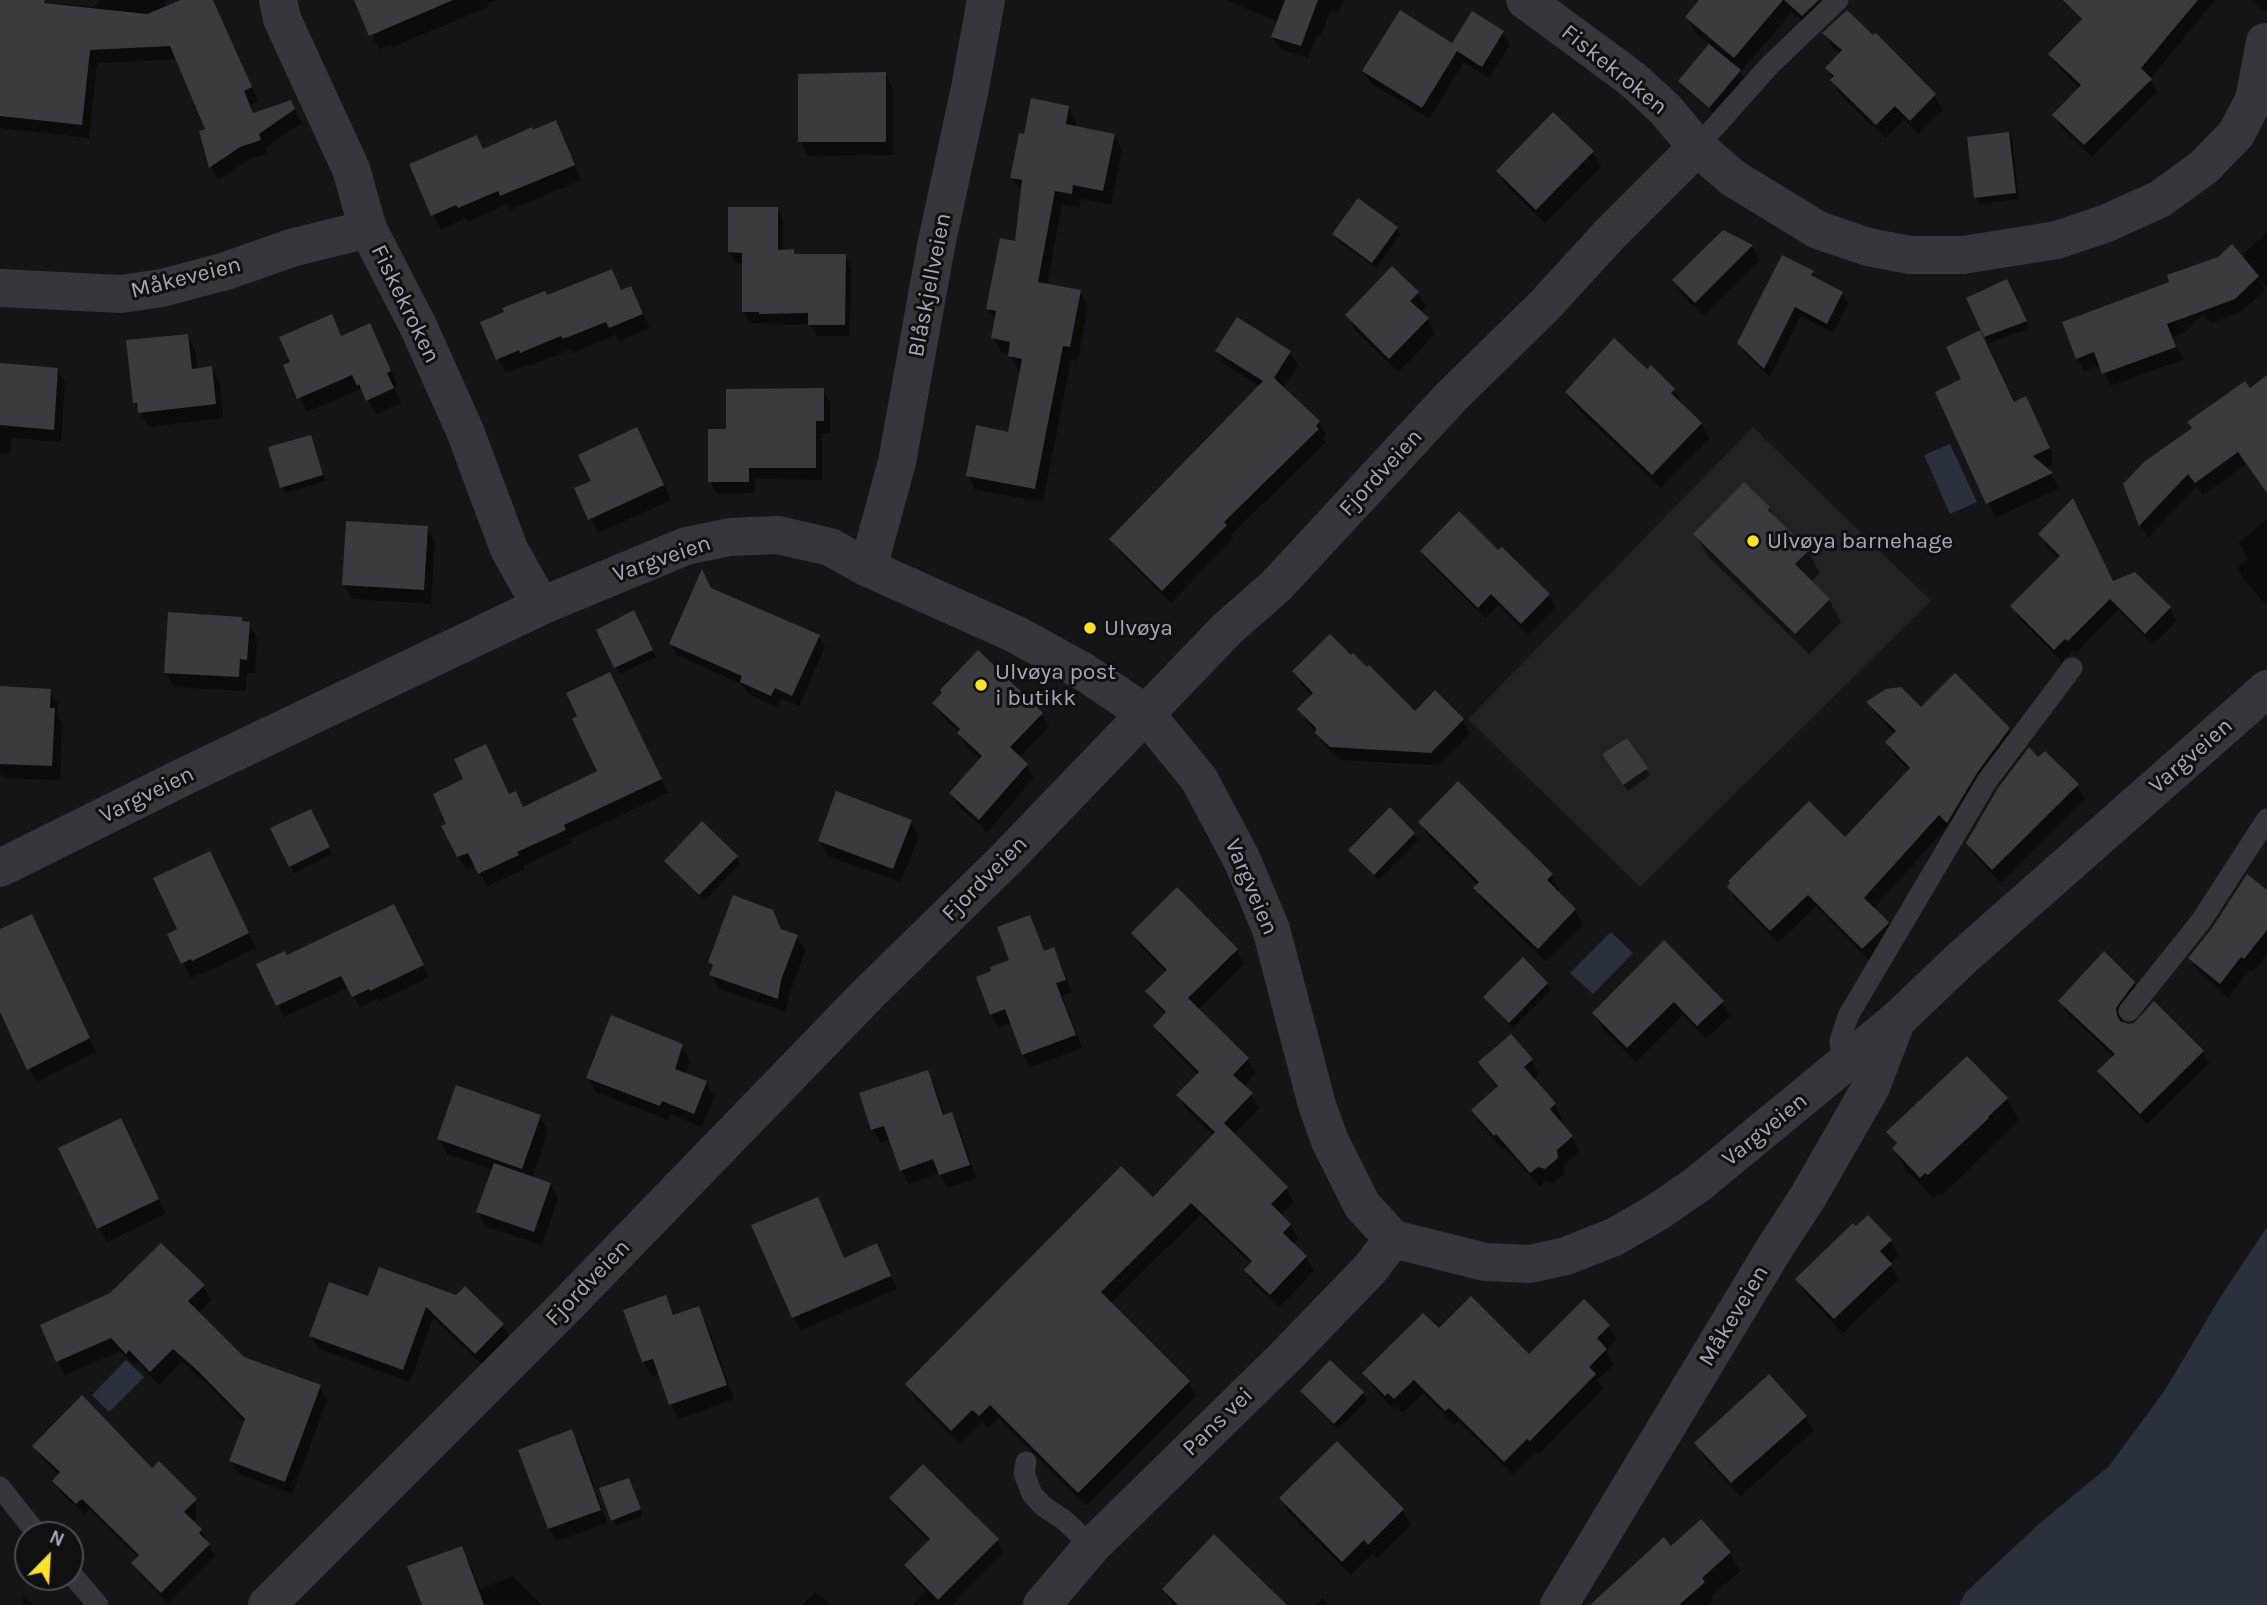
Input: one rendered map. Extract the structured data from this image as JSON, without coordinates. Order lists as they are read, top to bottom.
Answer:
{
  "streets": {
    "street": [
      "Fiskekroken",
      "Måkeveien",
      "Blåskjellveien",
      "Fjordveien",
      "Vargveien",
      "Pans vei"
    ]
  },
  "crossings": [
    ["Fiskekroken", "Måkeveien"],
    ["Fiskekroken", "Fjordveien"],
    ["Fiskekroken", "Vargveien"],
    ["Måkeveien", "Vargveien"],
    ["Blåskjellveien", "Vargveien"],
    ["Fjordveien", "Vargveien"],
    ["Vargveien", "Pans vei"]
  ],
  "places": ["Ulvøya barnehage", "Ulvøya", "Ulvøya post i butikk"],
  "north": "top right"
}
